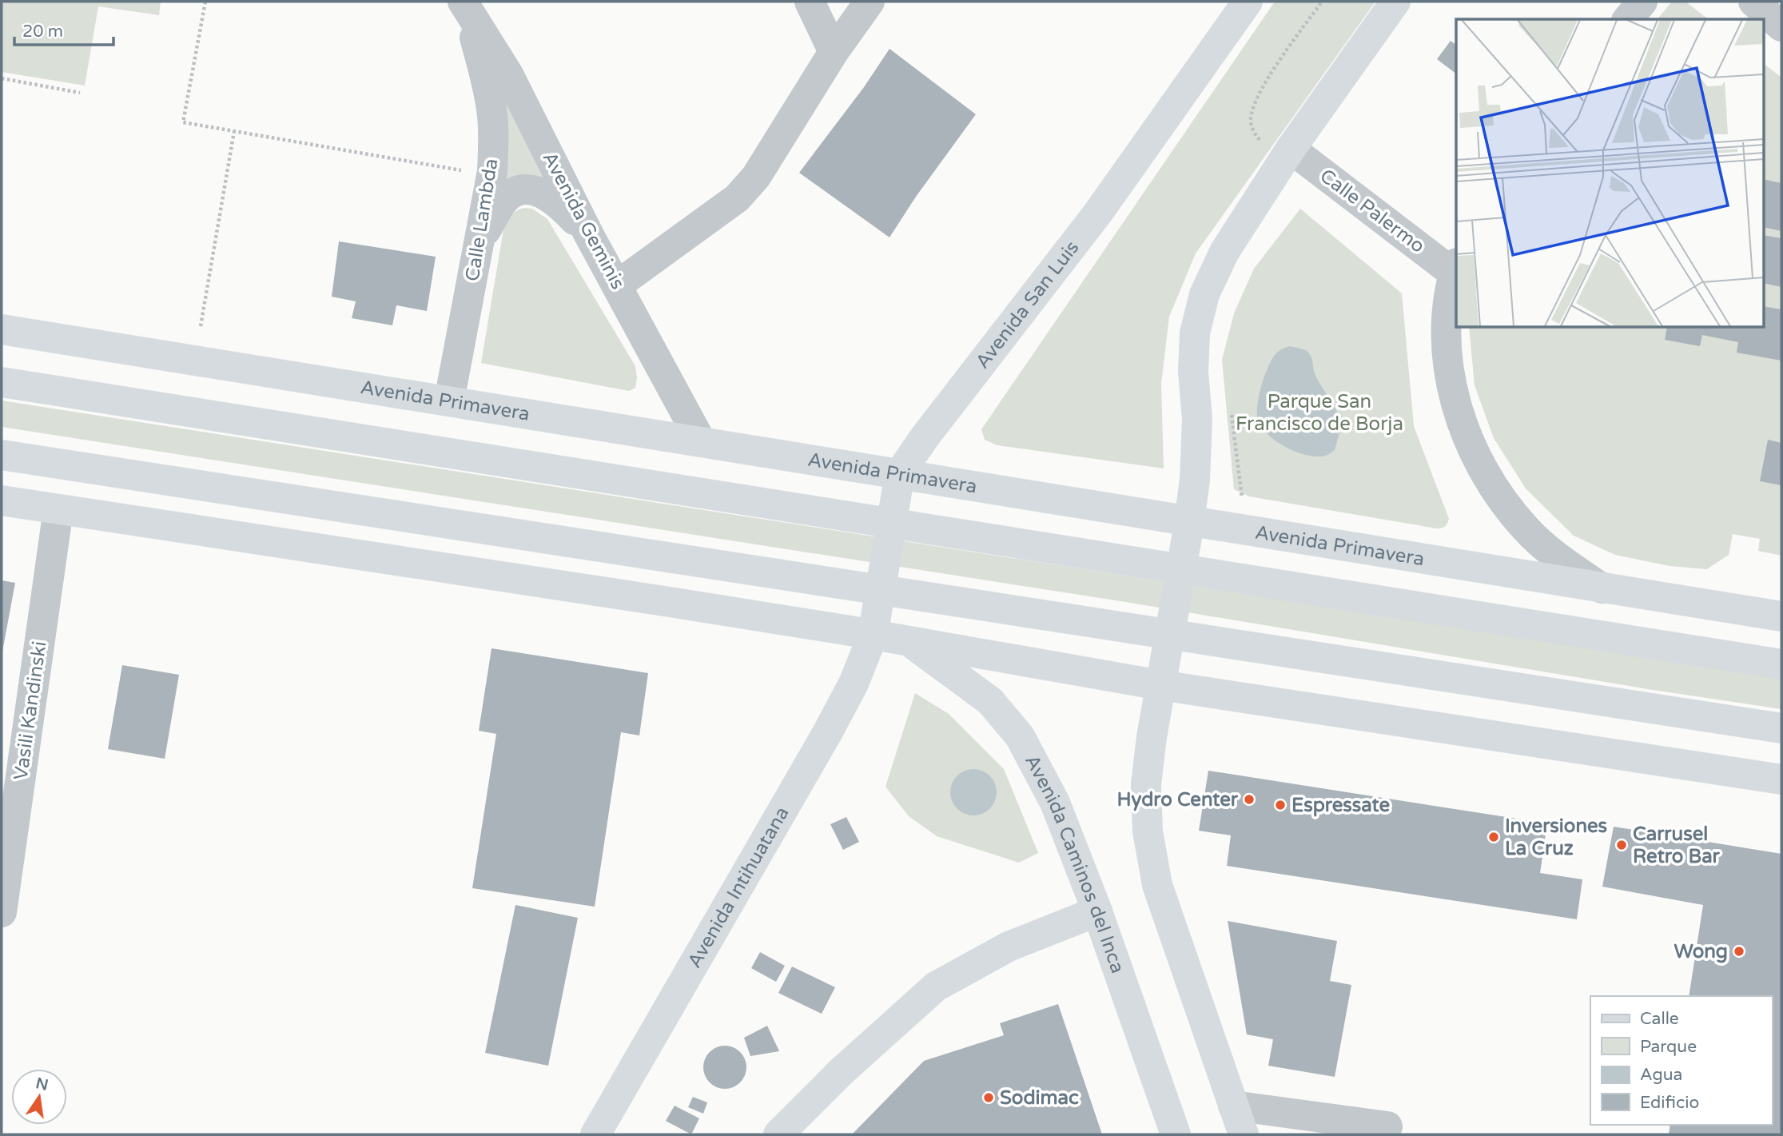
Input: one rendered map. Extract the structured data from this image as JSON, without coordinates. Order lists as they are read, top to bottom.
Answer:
{
  "streets": {
    "main road": [
      "Avenida San Luis",
      "Avenida Primavera",
      "Avenida Caminos del Inca",
      "Avenida Intihuatana"
    ],
    "street": [
      "Calle Palermo",
      "Calle Lambda",
      "Avenida Geminis",
      "Vasili Kandinski"
    ]
  },
  "crossings": [
    ["Calle Lambda", "Avenida Geminis"],
    ["Calle Lambda", "Avenida Primavera"],
    ["Avenida Geminis", "Avenida Primavera"],
    ["Avenida San Luis", "Avenida Primavera"],
    ["Avenida San Luis", "Avenida Intihuatana"]
  ],
  "parks": ["Parque San Francisco de Borja"],
  "places": [
    "Hydro Center",
    "Espressate",
    "Inversiones La Cruz",
    "Carrusel Retro Bar",
    "Wong",
    "Sodimac"
  ],
  "legend": [
    "Calle",
    "Parque",
    "Agua",
    "Edificio"
  ],
  "scale_bar": "20 m",
  "north": "top"
}
